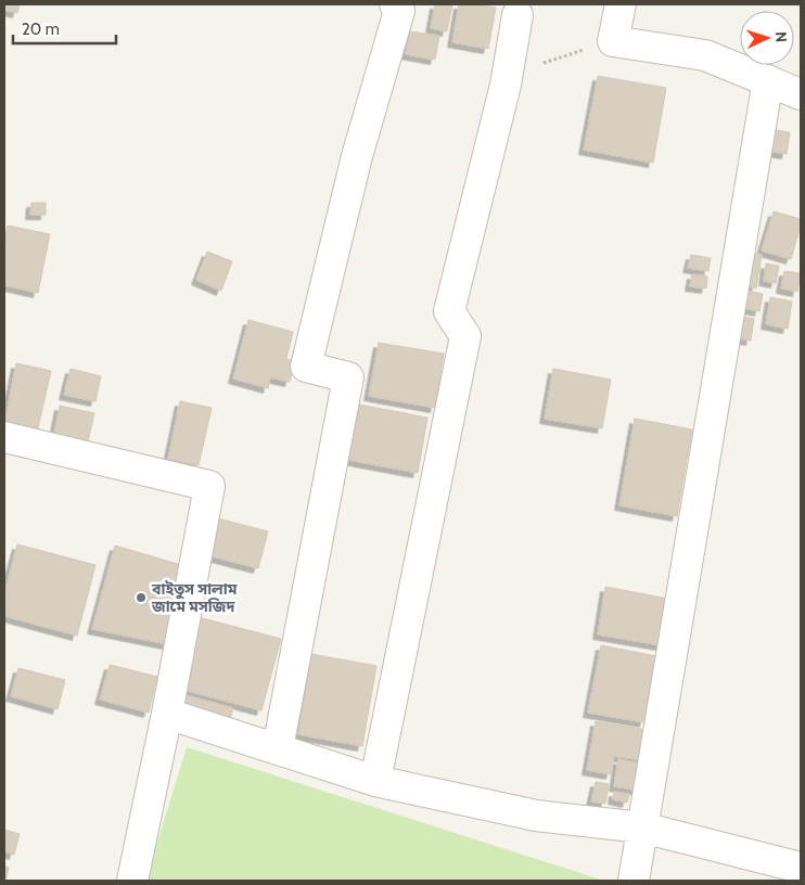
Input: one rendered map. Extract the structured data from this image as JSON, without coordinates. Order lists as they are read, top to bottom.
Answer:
{
  "places": ["বাইতুস সালাম জামে মসজিদ"],
  "scale_bar": "20 m",
  "north": "right"
}
